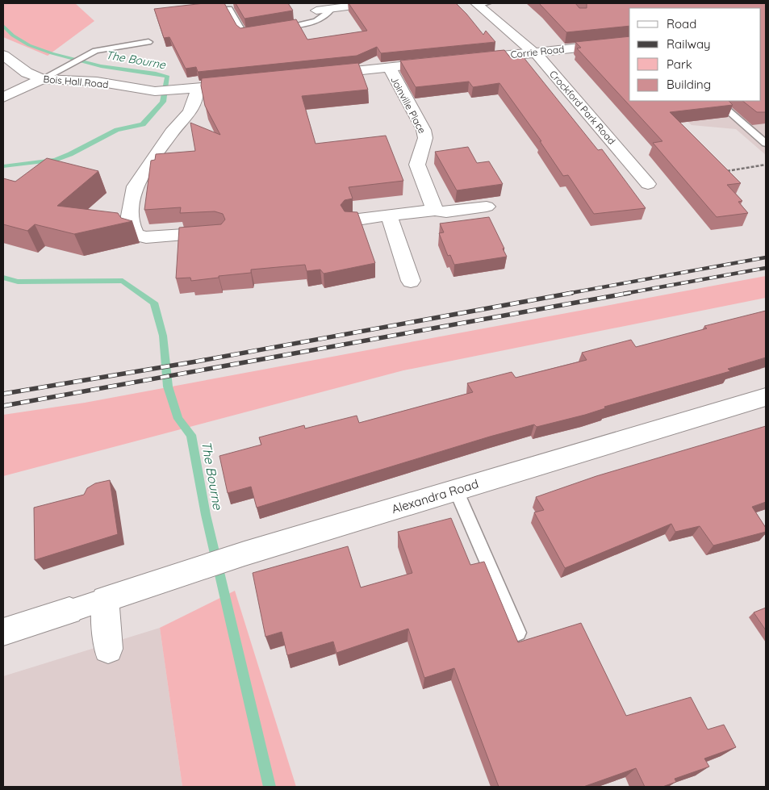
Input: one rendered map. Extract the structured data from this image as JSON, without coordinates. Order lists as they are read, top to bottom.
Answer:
{
  "streets": {
    "street": [
      "Corrie Road",
      "Bois Hall Road",
      "Joinville Place",
      "Crockford Park Road",
      "Alexandra Road"
    ]
  },
  "crossings": [
    ["Corrie Road", "Crockford Park Road"]
  ],
  "water": ["The Bourne"],
  "legend": [
    "Road",
    "Railway",
    "Park",
    "Building"
  ]
}
